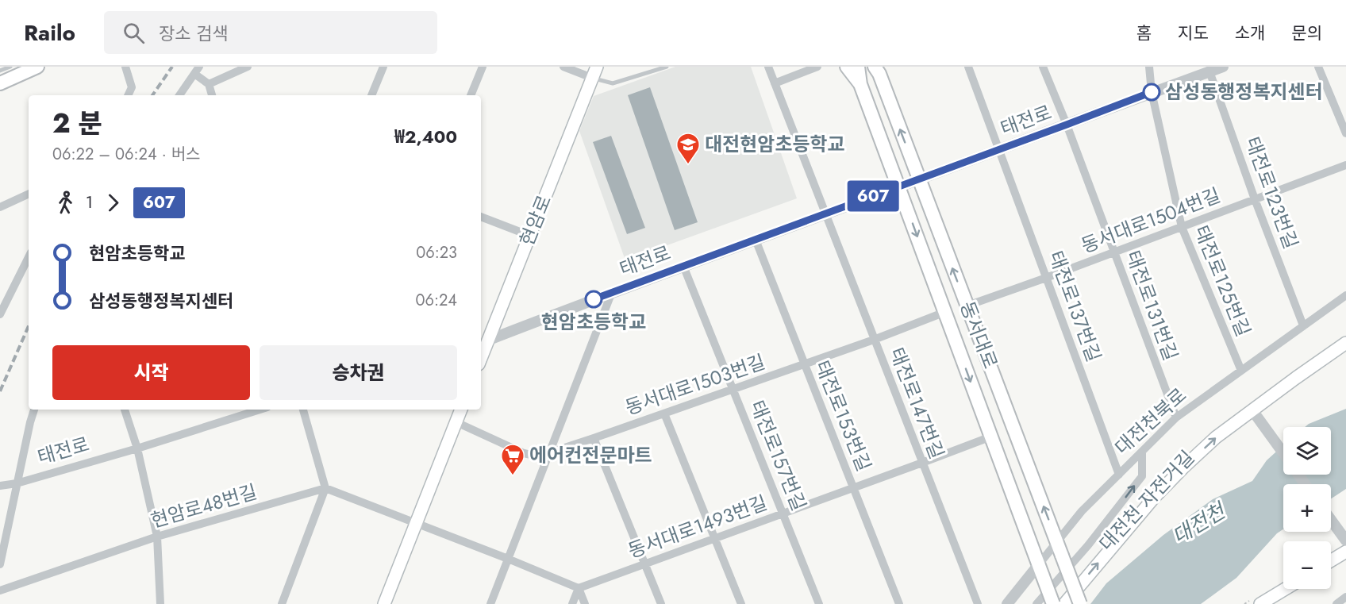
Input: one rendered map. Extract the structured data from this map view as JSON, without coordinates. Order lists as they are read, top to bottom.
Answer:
{
  "streets": {
    "main road": ["현암로", "동서대로"],
    "street": [
      "태전로",
      "태전로123번길",
      "동서대로1504번길",
      "태전로125번길",
      "태전로131번길",
      "태전로137번길",
      "동서대로1503번길",
      "태전로147번길",
      "태전로153번길",
      "대전천북로",
      "태전로157번길",
      "현암로48번길",
      "동서대로1493번길"
    ]
  },
  "crossings": [
    ["태전로", "태전로123번길"],
    ["태전로", "현암로"],
    ["태전로", "태전로125번길"],
    ["태전로", "태전로131번길"],
    ["태전로", "태전로137번길"],
    ["태전로", "동서대로"],
    ["태전로", "태전로147번길"],
    ["태전로", "태전로153번길"],
    ["태전로", "태전로157번길"],
    ["태전로123번길", "동서대로1504번길"],
    ["태전로123번길", "대전천북로"],
    ["동서대로1504번길", "태전로125번길"],
    ["동서대로1504번길", "태전로131번길"],
    ["동서대로1504번길", "태전로137번길"],
    ["동서대로1504번길", "동서대로"],
    ["태전로125번길", "대전천북로"],
    ["태전로131번길", "대전천북로"],
    ["태전로137번길", "대전천북로"],
    ["동서대로", "동서대로1503번길"],
    ["동서대로", "대전천북로"],
    ["동서대로", "동서대로1493번길"],
    ["동서대로1503번길", "태전로147번길"],
    ["동서대로1503번길", "태전로153번길"],
    ["동서대로1503번길", "태전로157번길"],
    ["태전로147번길", "동서대로1493번길"],
    ["태전로153번길", "동서대로1493번길"],
    ["태전로157번길", "동서대로1493번길"]
  ],
  "water": ["대전천"],
  "places": {
    "other": ["삼성동행정복지센터", "현암초등학교"],
    "school or university": ["대전현암초등학교"],
    "supermarket": ["에어컨전문마트"]
  },
  "lines": ["bus line 607"],
  "page": {
    "header": "Railo",
    "search": "장소 검색",
    "nav": [
      "홈",
      "지도",
      "소개",
      "문의"
    ],
    "on_map": "607",
    "heading": ["2 분", "06:22 – 06:24 · 버스", "₩2,400"],
    "legs": ["1", "607"],
    "list": [
      {
        "name": "현암초등학교",
        "value": "06:23"
      },
      {
        "name": "삼성동행정복지센터",
        "value": "06:24"
      }
    ],
    "buttons": ["시작", "승차권"],
    "map_buttons": ["+", "−"]
  }
}
